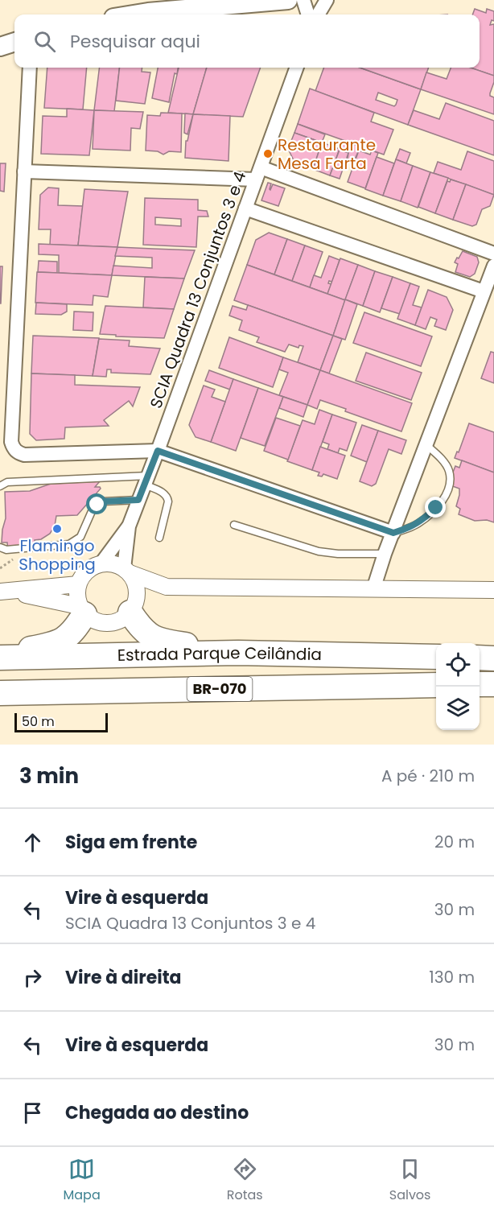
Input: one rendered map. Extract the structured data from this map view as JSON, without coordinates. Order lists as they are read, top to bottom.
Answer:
{
  "streets": {
    "highway": ["Estrada Parque Ceilândia", "BR-070"],
    "street": ["SCIA Quadra 13 Conjuntos 3 e 4"]
  },
  "places": ["Restaurante Mesa Farta", "Flamingo Shopping"],
  "scale_bar": "50 m",
  "page": {
    "search": "Pesquisar aqui",
    "scale": "50 m",
    "heading": ["3 min", "A pé · 210 m"],
    "list": [
      ["Siga em frente", "20 m"],
      ["Vire à esquerda", "SCIA Quadra 13 Conjuntos 3 e 4", "30 m"],
      ["Vire à direita", "130 m"],
      ["Vire à esquerda", "30 m"],
      "Chegada ao destino"
    ],
    "nav": ["Mapa", "Rotas", "Salvos"]
  }
}
